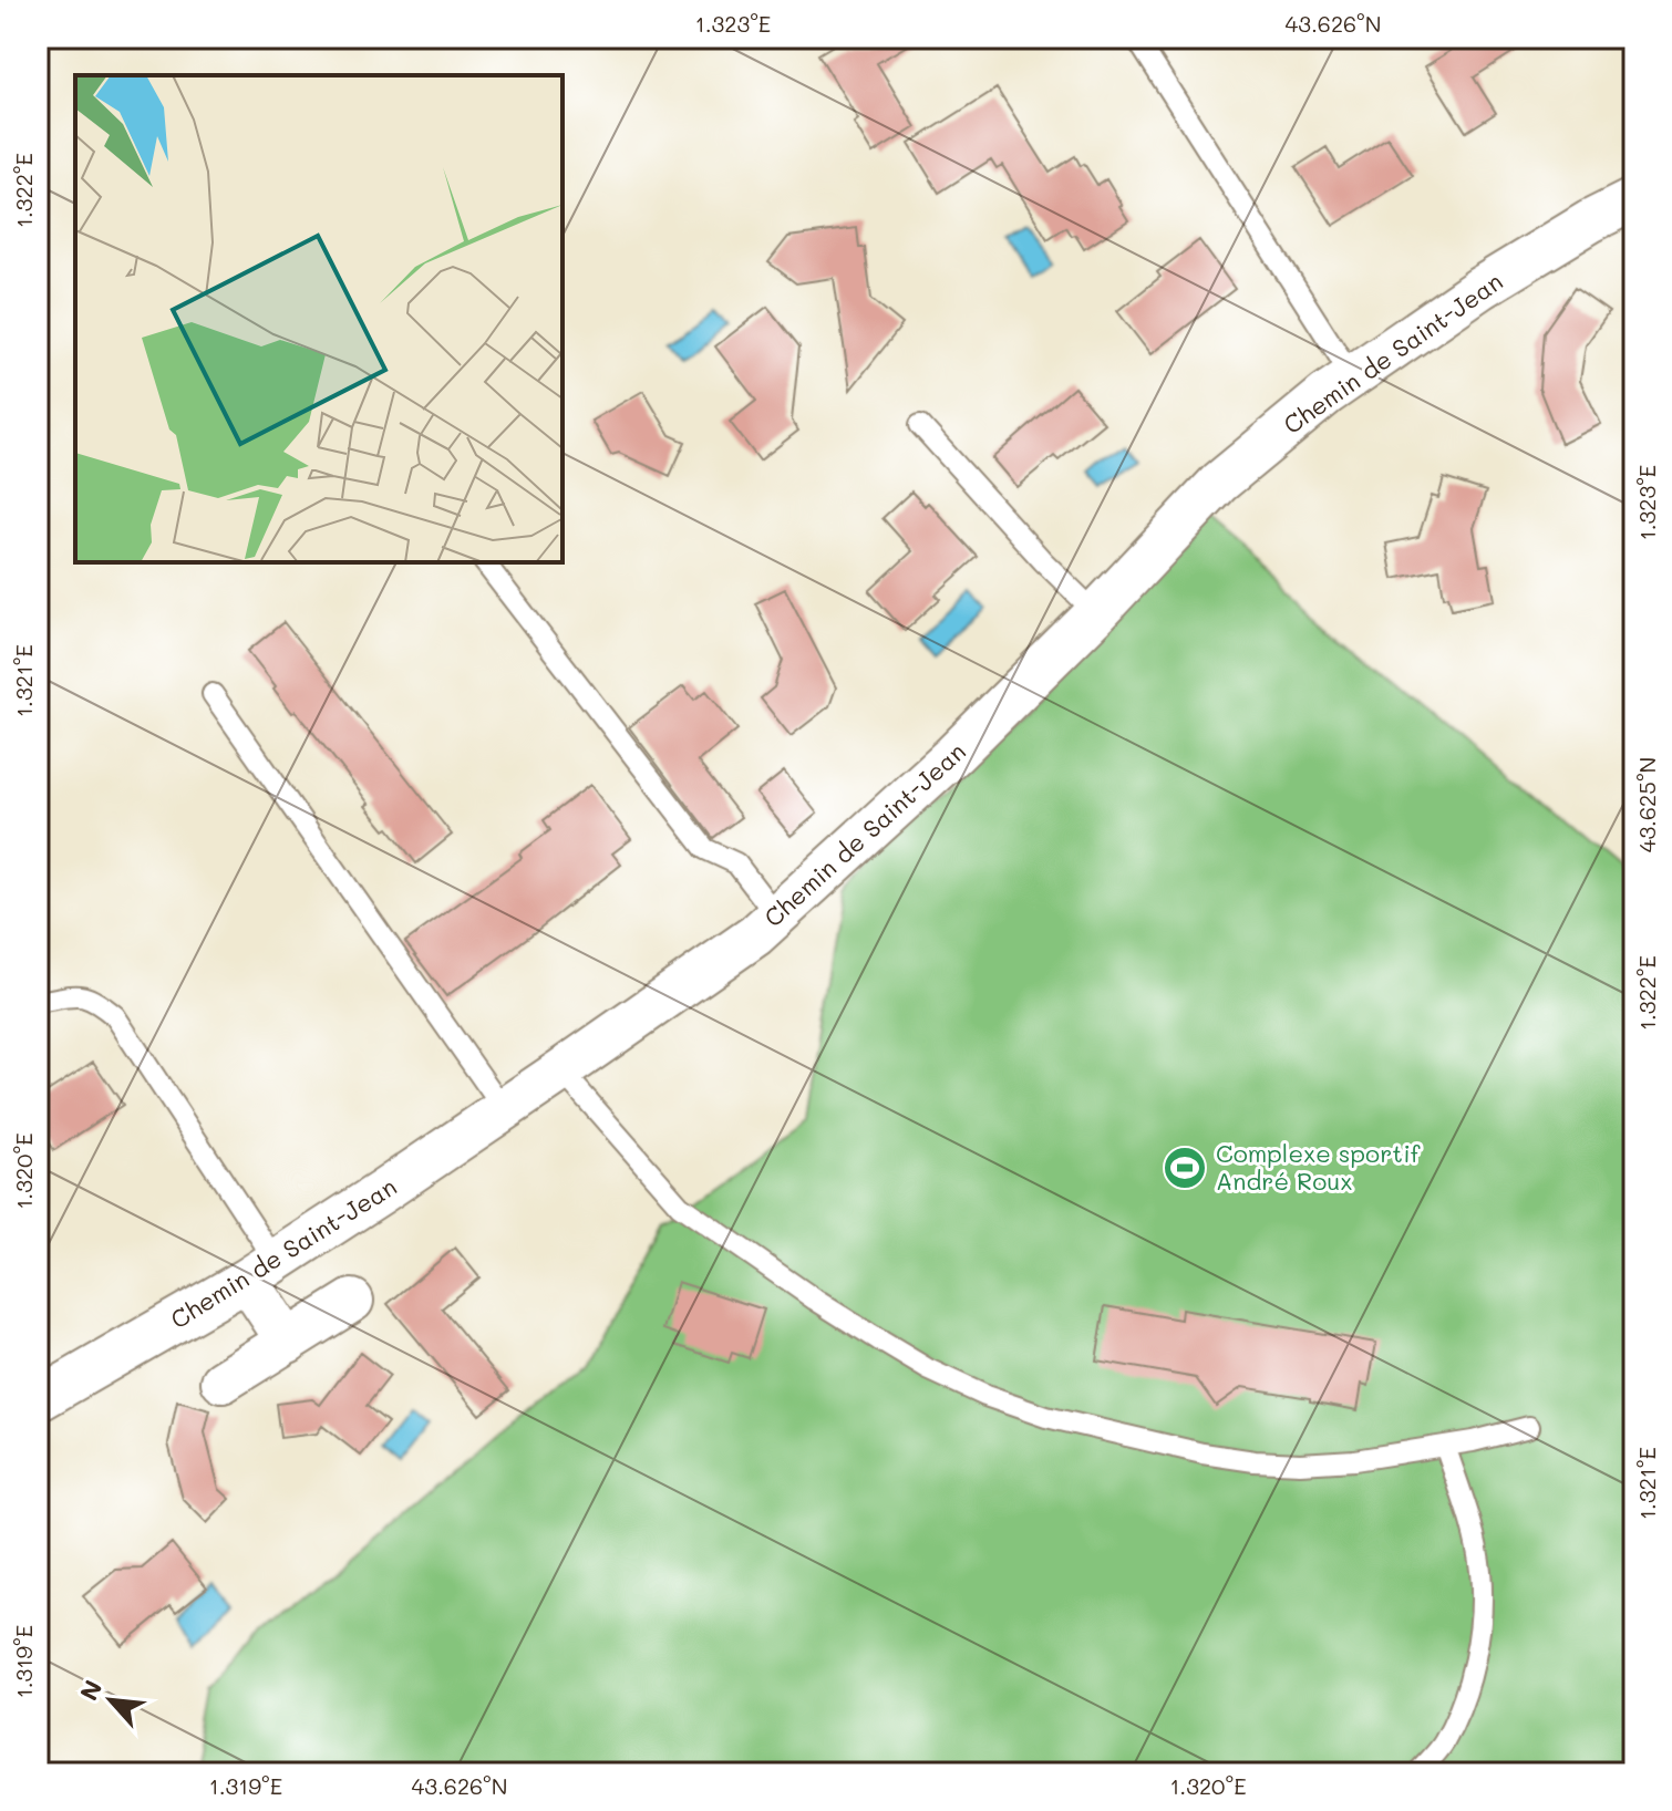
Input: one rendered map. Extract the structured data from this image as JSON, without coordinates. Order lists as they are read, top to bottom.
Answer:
{
  "streets": {
    "street": ["Chemin de Saint-Jean"]
  },
  "places": {
    "sports": ["Complexe sportif André Roux"]
  },
  "north": "top left",
  "coordinates": [
    "1.323°E",
    "43.626°N",
    "1.322°E",
    "1.321°E",
    "43.625°N",
    "1.320°E",
    "1.319°E"
  ]
}
